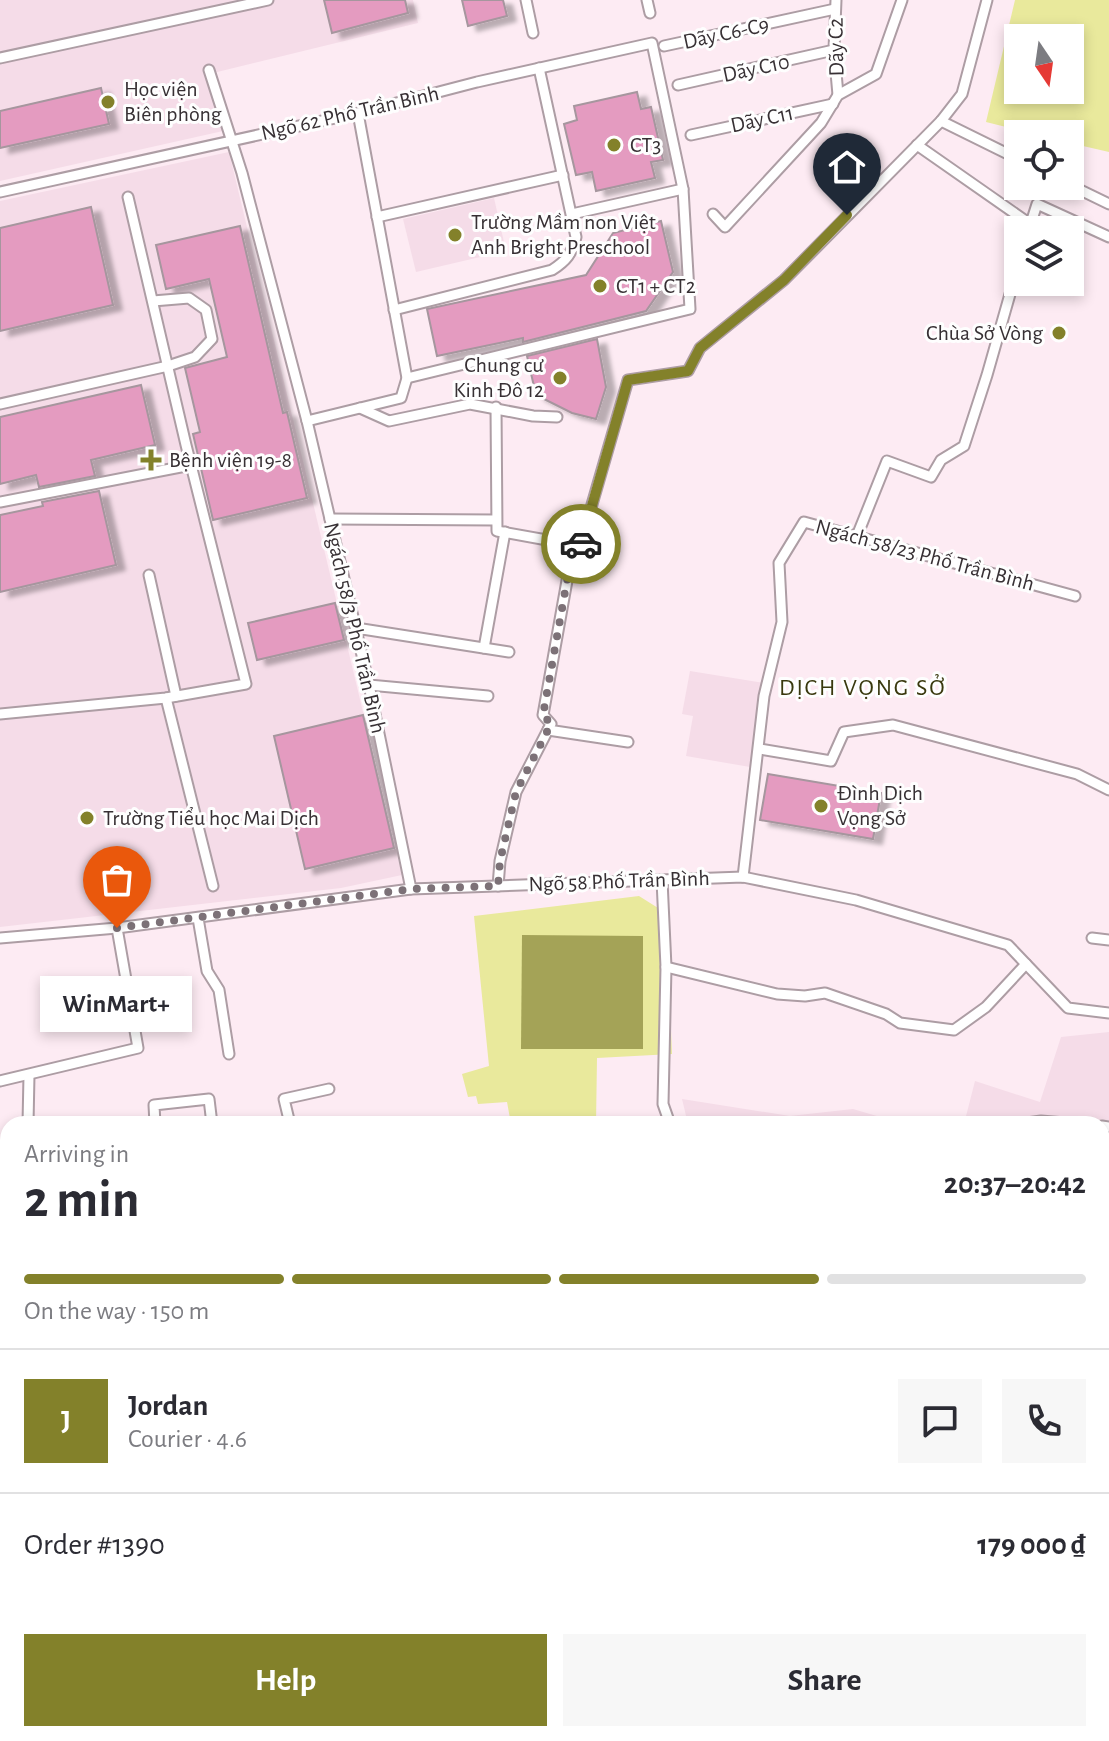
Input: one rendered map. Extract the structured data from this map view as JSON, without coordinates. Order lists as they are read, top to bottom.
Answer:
{
  "streets": {
    "lane": [
      "Dãy C6-C9",
      "Dãy C2",
      "Dãy C10",
      "Ngõ 62 Phố Trần Bình",
      "Dãy C11",
      "Ngách 58/23 Phố Trần Bình",
      "Ngách 58/3 Phố Trần Bình",
      "Ngõ 58 Phố Trần Bình"
    ]
  },
  "crossings": [
    ["Dãy C6-C9", "Dãy C2"],
    ["Dãy C2", "Dãy C10"],
    ["Dãy C2", "Dãy C11"],
    ["Ngõ 62 Phố Trần Bình", "Ngách 58/3 Phố Trần Bình"],
    ["Ngách 58/23 Phố Trần Bình", "Ngõ 58 Phố Trần Bình"],
    ["Ngách 58/3 Phố Trần Bình", "Ngõ 58 Phố Trần Bình"]
  ],
  "districts": ["DỊCH VỌNG SỞ"],
  "places": {
    "other": [
      "Học viện Biên phòng",
      "CT3",
      "Trường Mầm non Việt Anh Bright Preschool",
      "CT1 + CT2",
      "Chùa Sở Vòng",
      "Chung cư Kinh Đô 12",
      "Đình Dịch Vọng Sở",
      "Trường Tiểu học Mai Dịch",
      "WinMart+"
    ],
    "health": ["Bệnh viện 19-8"]
  },
  "north": "bottom",
  "page": {
    "bubble": "WinMart+",
    "heading": ["2 min", "Arriving in", "20:37–20:42"],
    "panel": [
      "Jordan",
      "Courier · 4.6",
      "Order #1390",
      "179 000 ₫"
    ],
    "bar": "On the way · 150 m",
    "round": "J",
    "buttons": ["Help", "Share"]
  }
}
